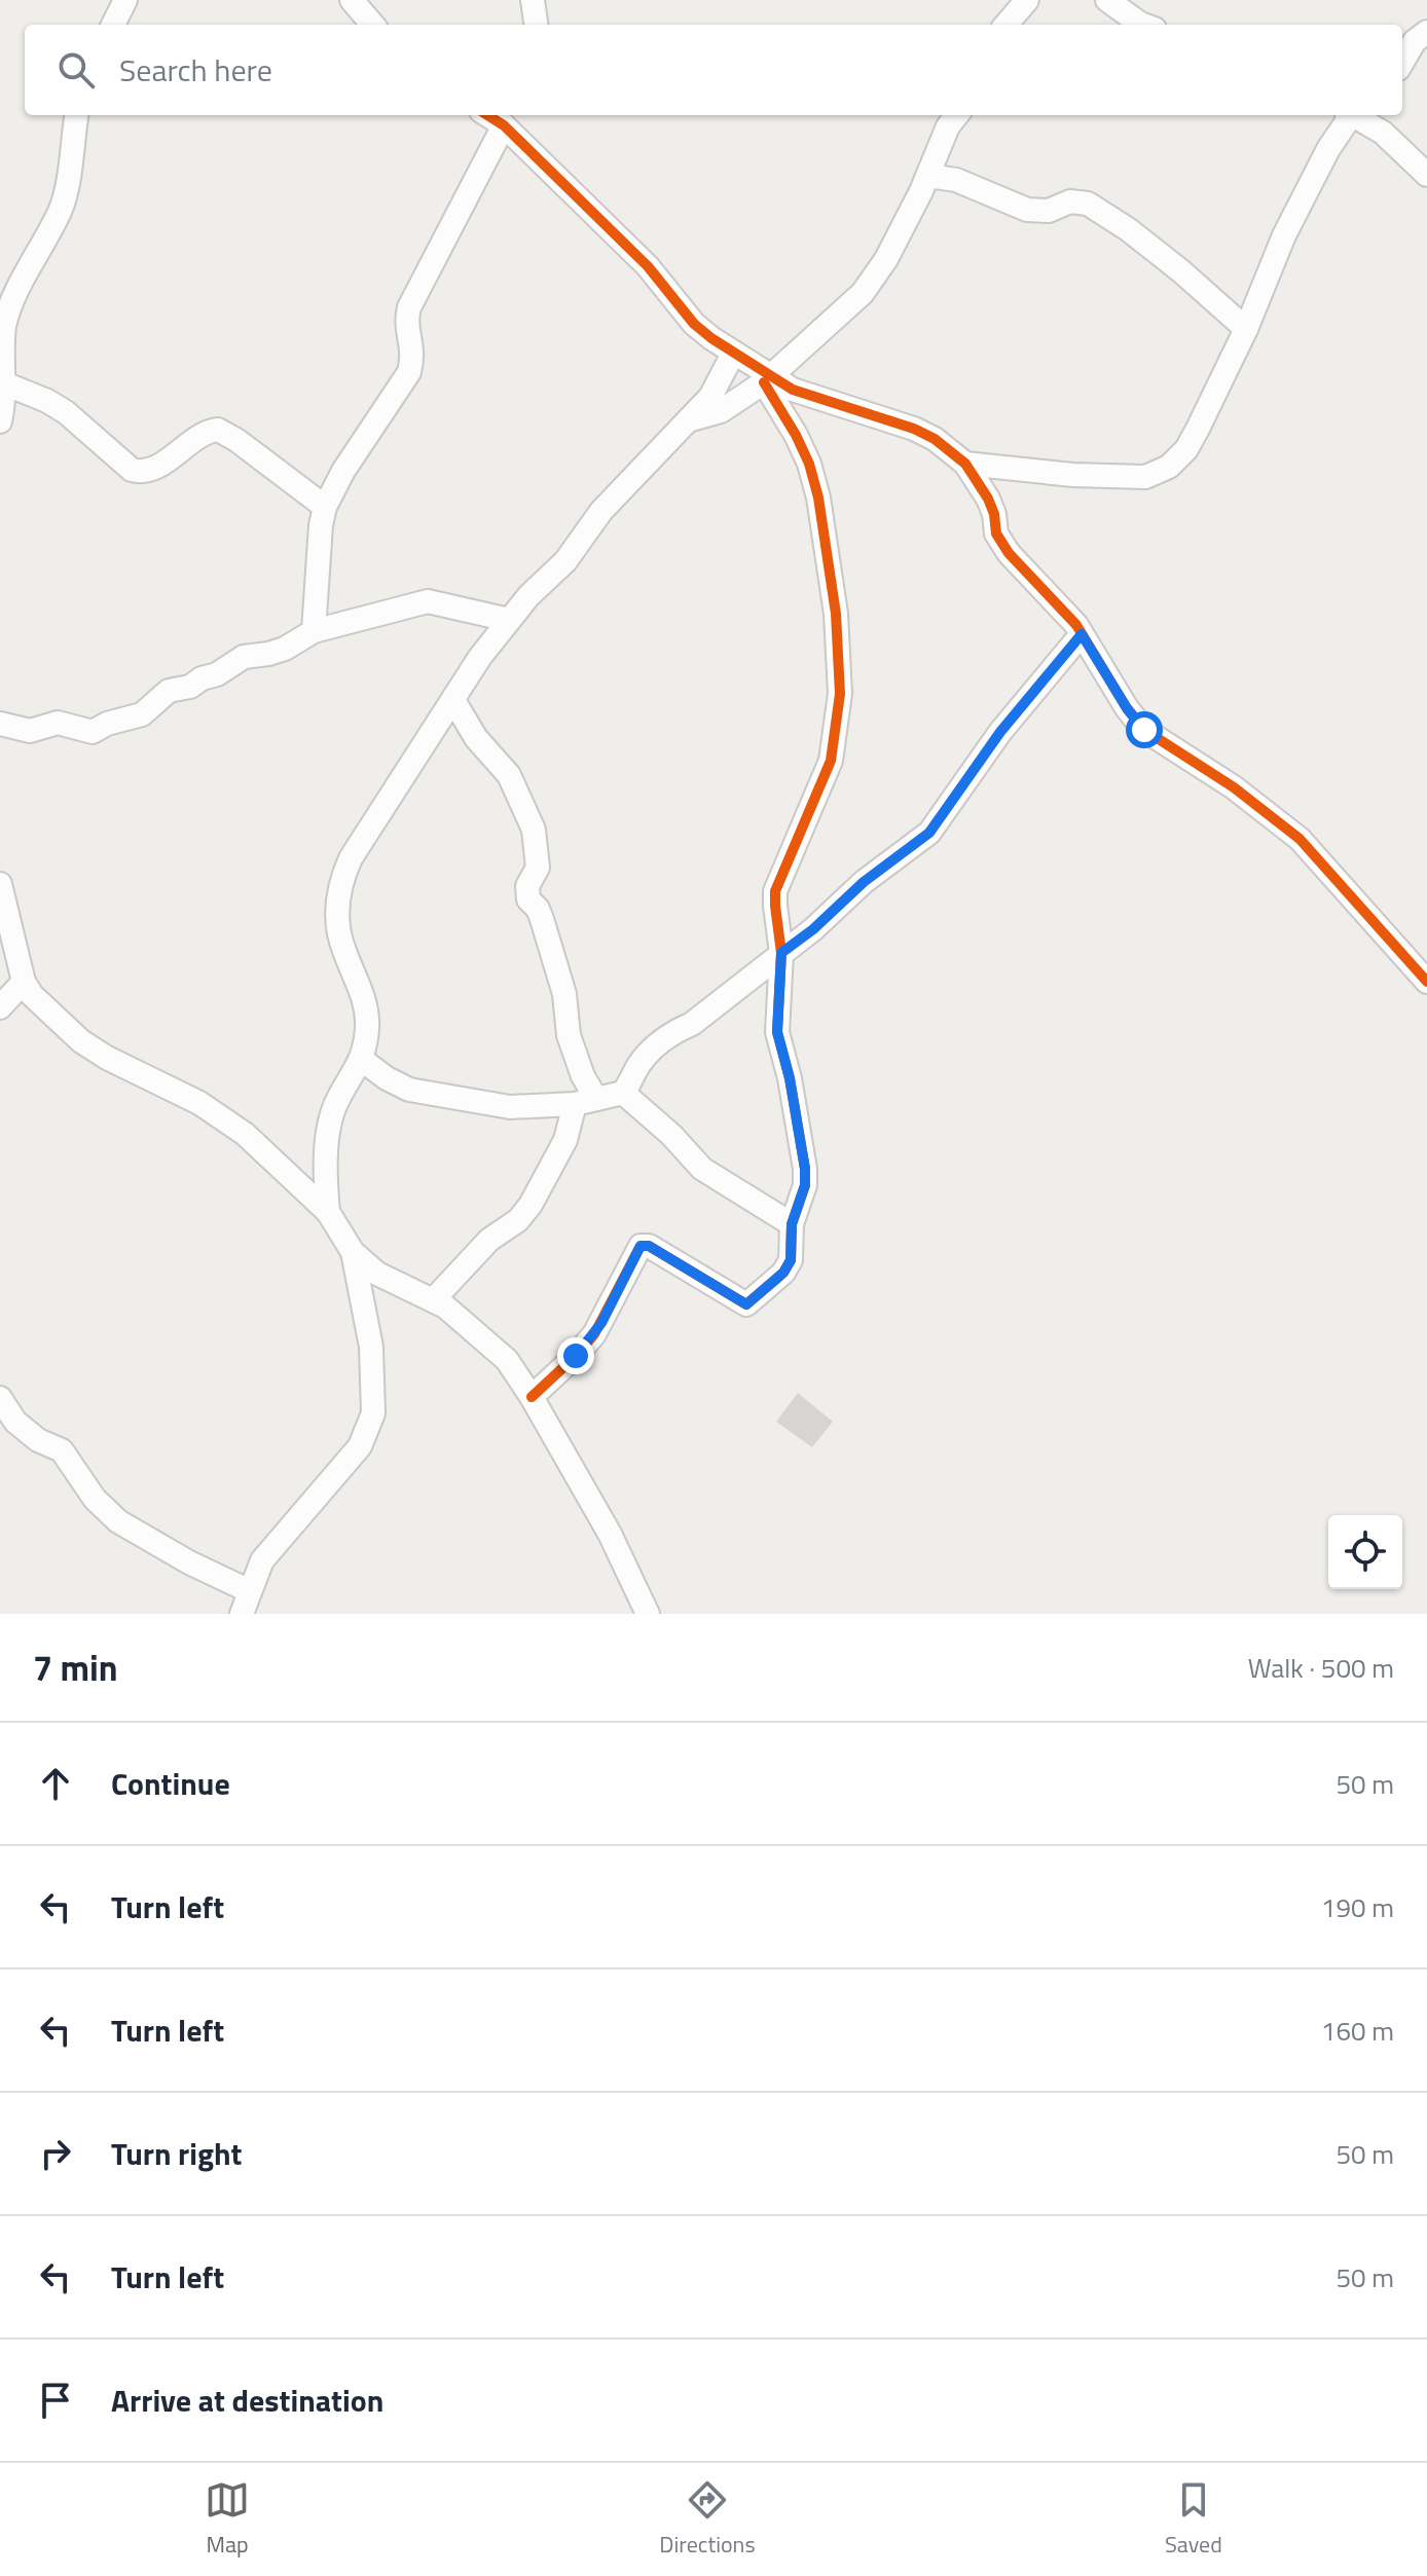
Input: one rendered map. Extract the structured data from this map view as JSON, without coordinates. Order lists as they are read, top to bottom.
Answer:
{
  "page": {
    "search": "Search here",
    "heading": ["7 min", "Walk · 500 m"],
    "list": [
      ["Continue", "50 m"],
      ["Turn left", "190 m"],
      ["Turn left", "160 m"],
      ["Turn right", "50 m"],
      ["Turn left", "50 m"],
      "Arrive at destination"
    ],
    "nav": ["Map", "Directions", "Saved"]
  }
}
